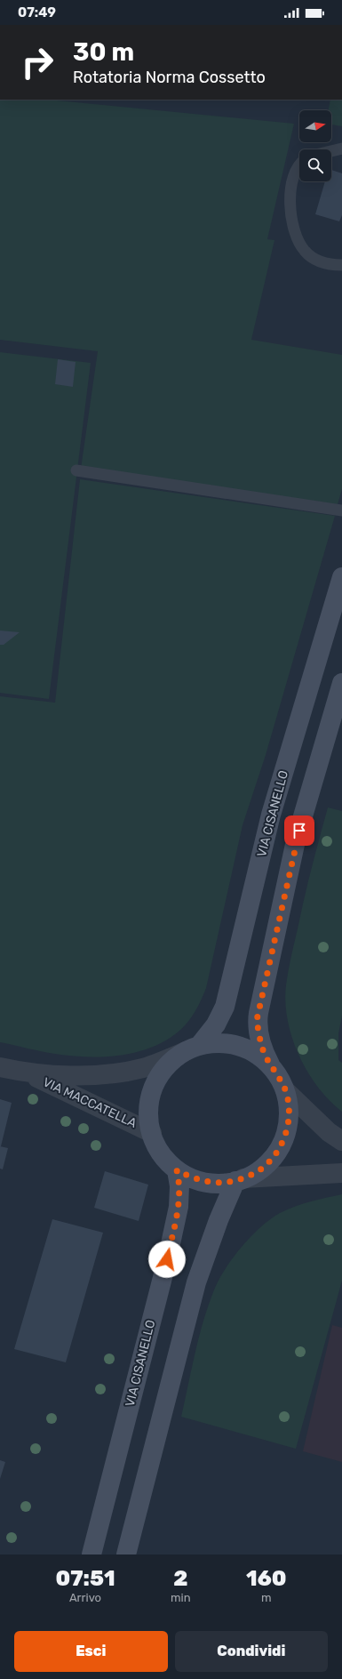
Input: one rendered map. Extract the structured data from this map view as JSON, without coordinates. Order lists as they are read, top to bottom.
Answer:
{
  "streets": {
    "main road": ["VIA CISANELLO"],
    "street": ["VIA MACCATELLA"]
  },
  "crossings": [
    ["VIA CISANELLO", "VIA MACCATELLA"]
  ],
  "north": "right",
  "page": {
    "status": "07:49",
    "turn": ["30 m", "Rotatoria Norma Cossetto"],
    "eta": [
      "07:51",
      "Arrivo",
      "2",
      "min",
      "160",
      "m"
    ],
    "buttons": ["Esci", "Condividi"]
  }
}
